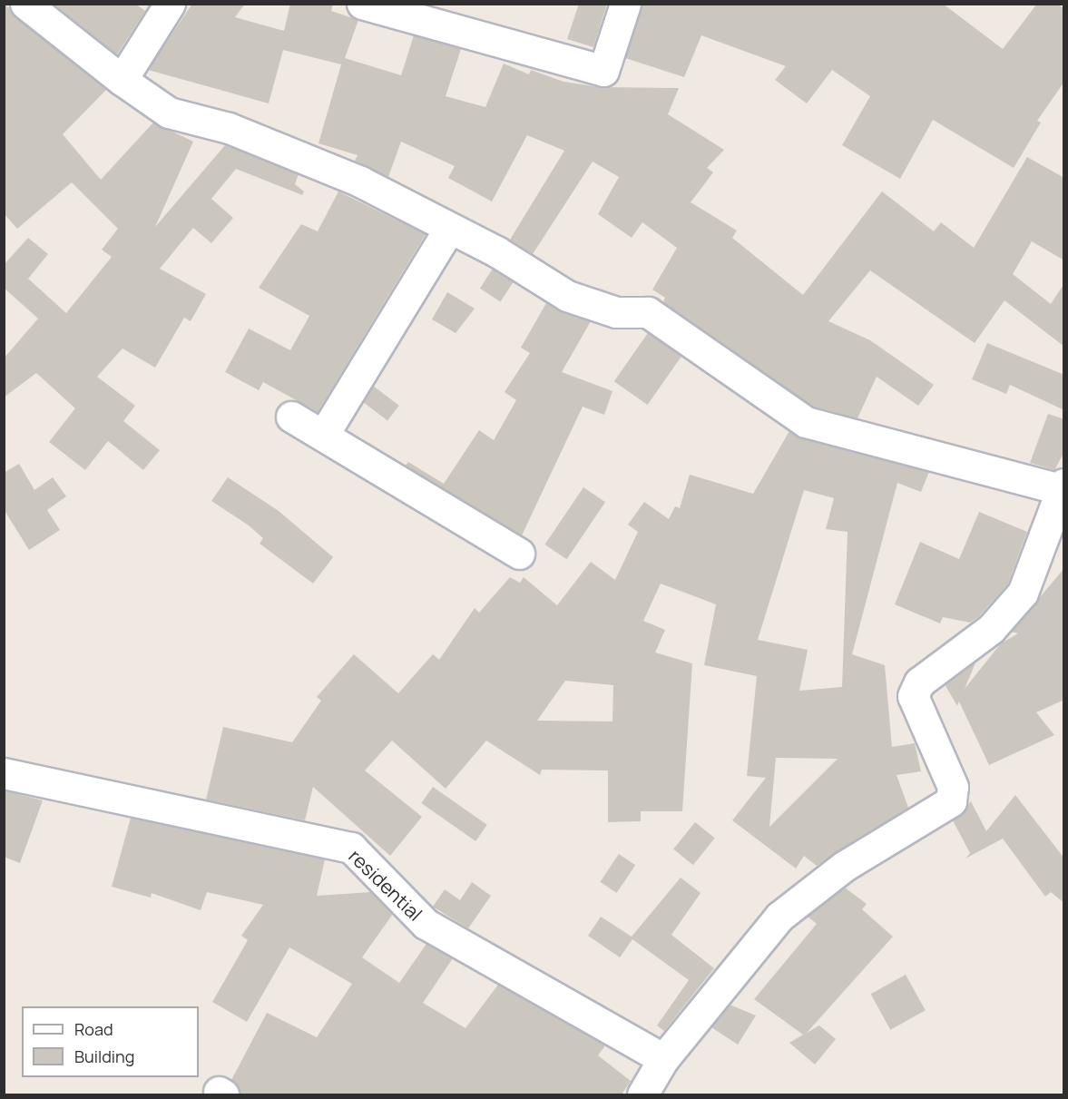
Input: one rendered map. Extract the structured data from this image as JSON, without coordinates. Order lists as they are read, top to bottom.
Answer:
{
  "streets": {
    "street": ["residential"]
  },
  "legend": ["Road", "Building"]
}
